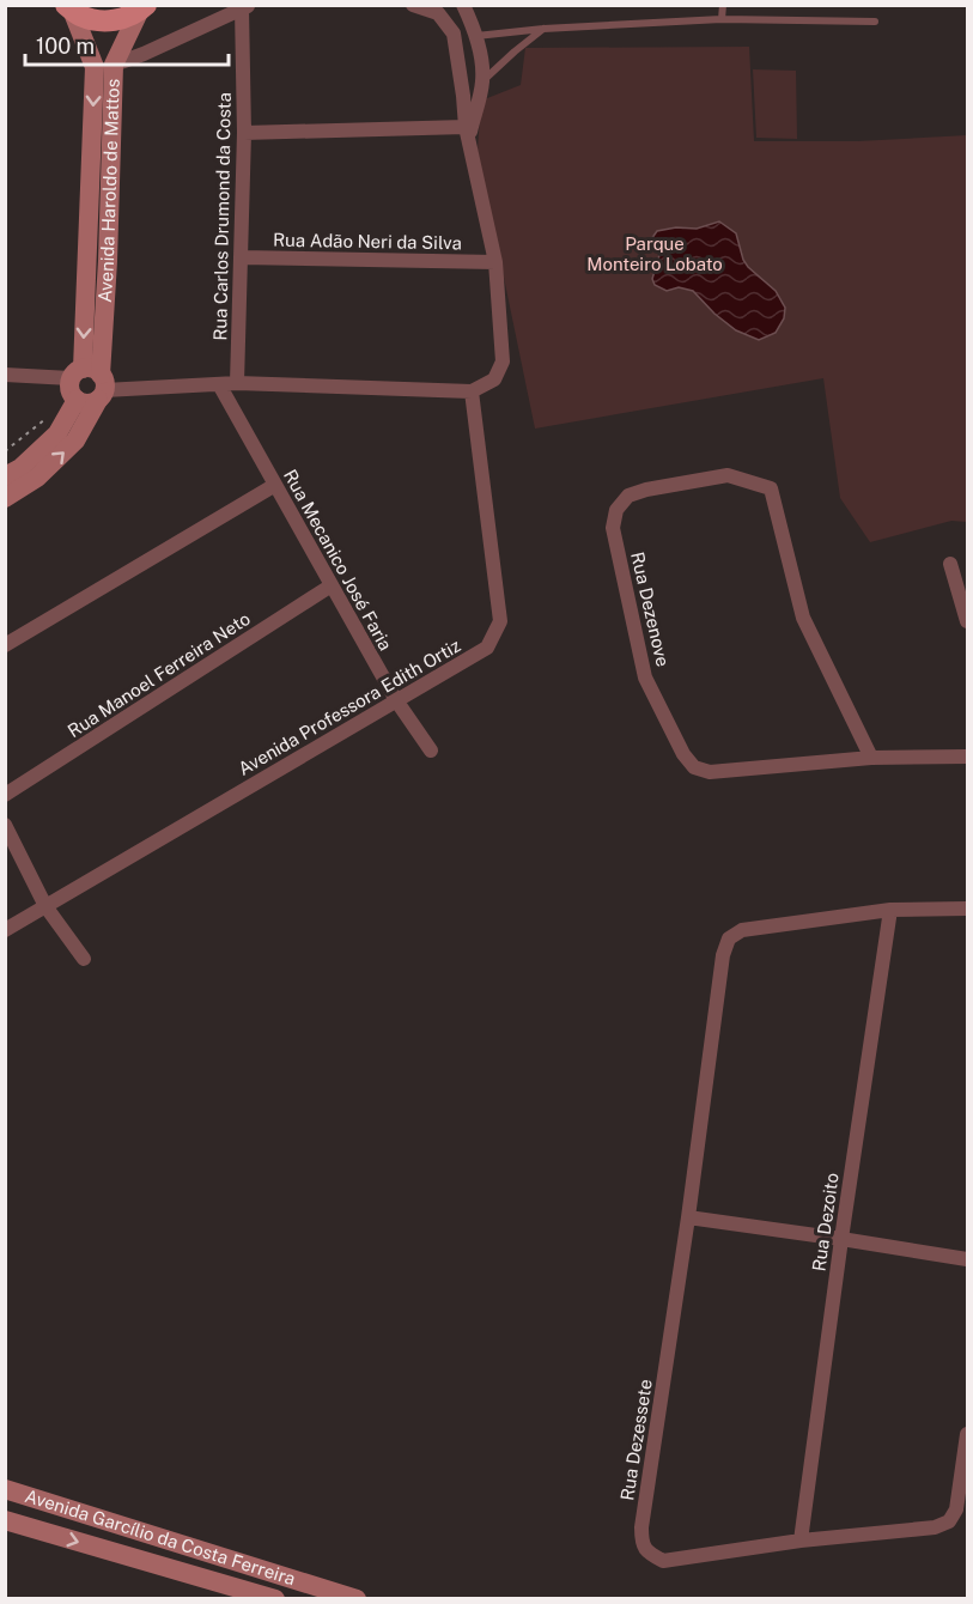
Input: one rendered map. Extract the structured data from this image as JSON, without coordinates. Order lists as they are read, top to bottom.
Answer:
{
  "streets": {
    "street": [
      "Avenida Haroldo de Mattos",
      "Rua Carlos Drumond da Costa",
      "Rua Adão Neri da Silva",
      "Rua Mecanico José Faria",
      "Rua Dezenove",
      "Rua Manoel Ferreira Neto",
      "Avenida Professora Edith Ortiz",
      "Rua Dezoito",
      "Rua Dezessete",
      "Avenida Garcílio da Costa Ferreira"
    ]
  },
  "crossings": [
    ["Rua Carlos Drumond da Costa", "Rua Adão Neri da Silva"],
    ["Rua Mecanico José Faria", "Rua Manoel Ferreira Neto"],
    ["Rua Mecanico José Faria", "Avenida Professora Edith Ortiz"],
    ["Rua Dezoito", "Rua Dezessete"]
  ],
  "parks": ["Parque Monteiro Lobato"],
  "scale_bar": "100 m"
}
